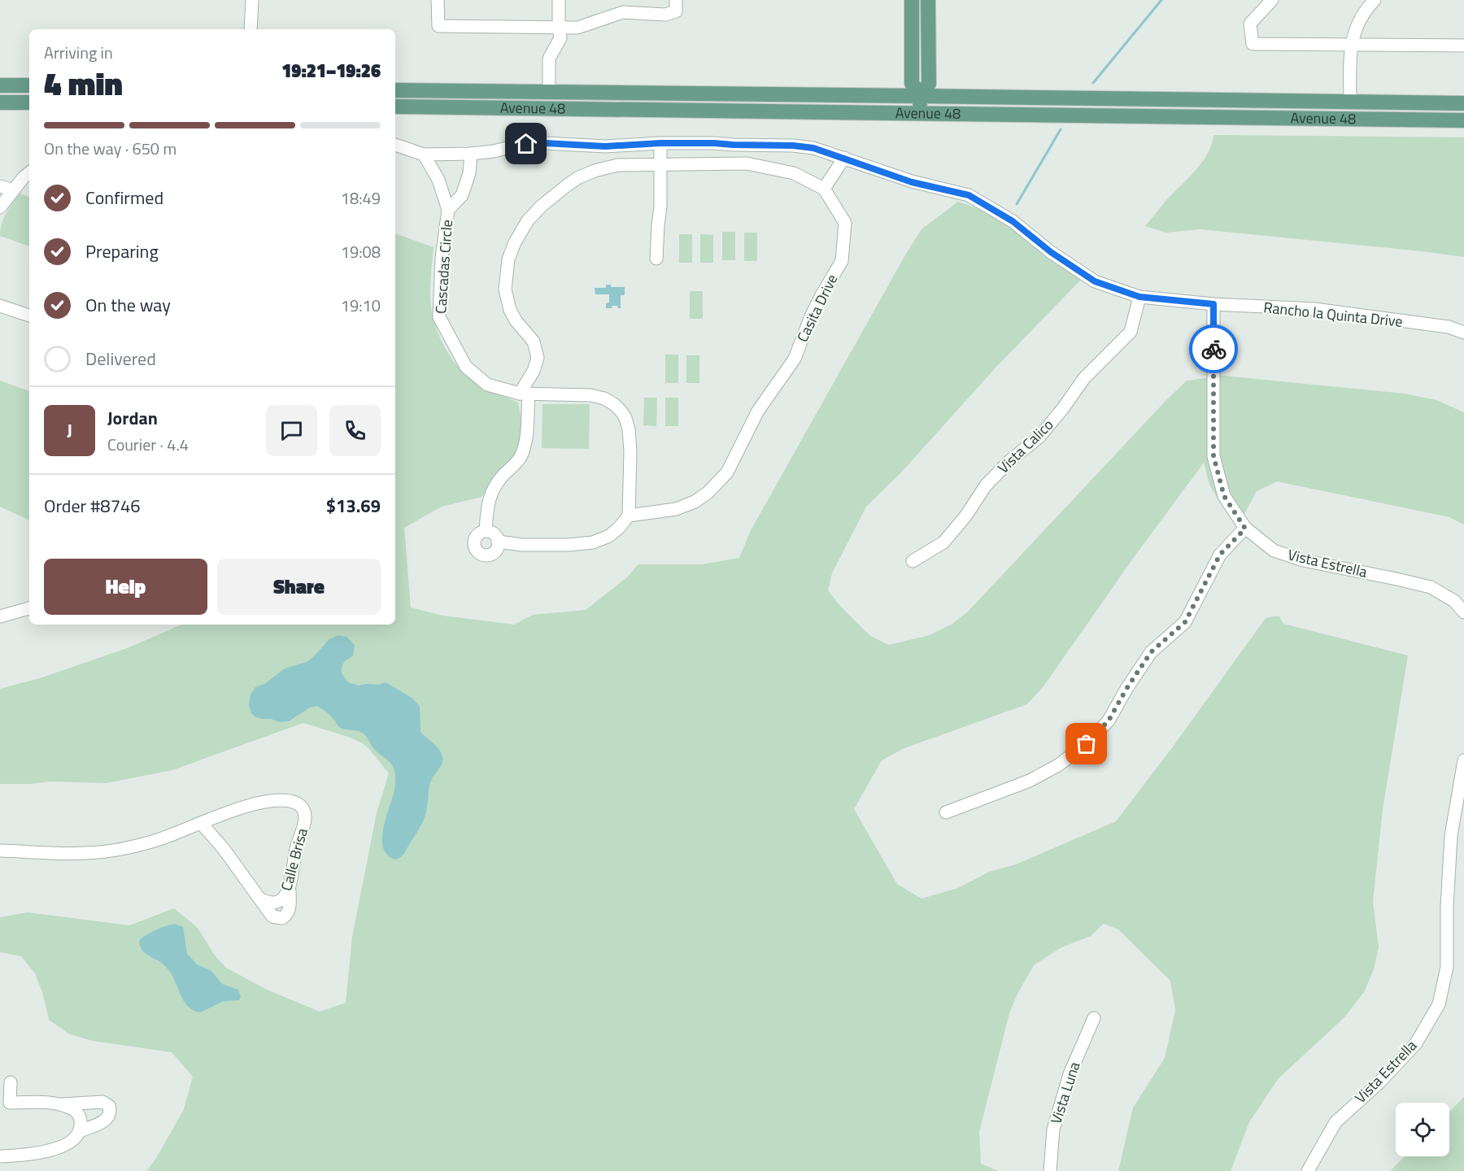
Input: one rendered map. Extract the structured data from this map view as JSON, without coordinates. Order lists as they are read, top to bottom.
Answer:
{
  "streets": {
    "main road": ["Avenue 48"],
    "street": [
      "Cascadas Circle",
      "Casita Drive",
      "Rancho la Quinta Drive",
      "Vista Calico",
      "Vista Estrella",
      "Calle Brisa",
      "Vista Luna"
    ]
  },
  "crossings": [
    ["Cascadas Circle", "Casita Drive"],
    ["Cascadas Circle", "Rancho la Quinta Drive"],
    ["Rancho la Quinta Drive", "Vista Calico"],
    ["Rancho la Quinta Drive", "Vista Estrella"]
  ],
  "page": {
    "heading": ["4 min", "Arriving in", "19:21–19:26"],
    "panel": [
      "Jordan",
      "Courier · 4.4",
      "Order #8746",
      "$13.69"
    ],
    "bar": "On the way · 650 m",
    "list": [
      ["Confirmed", "18:49"],
      ["Preparing", "19:08"],
      ["On the way", "19:10"],
      "Delivered"
    ],
    "round": "J",
    "buttons": ["Help", "Share"]
  }
}
